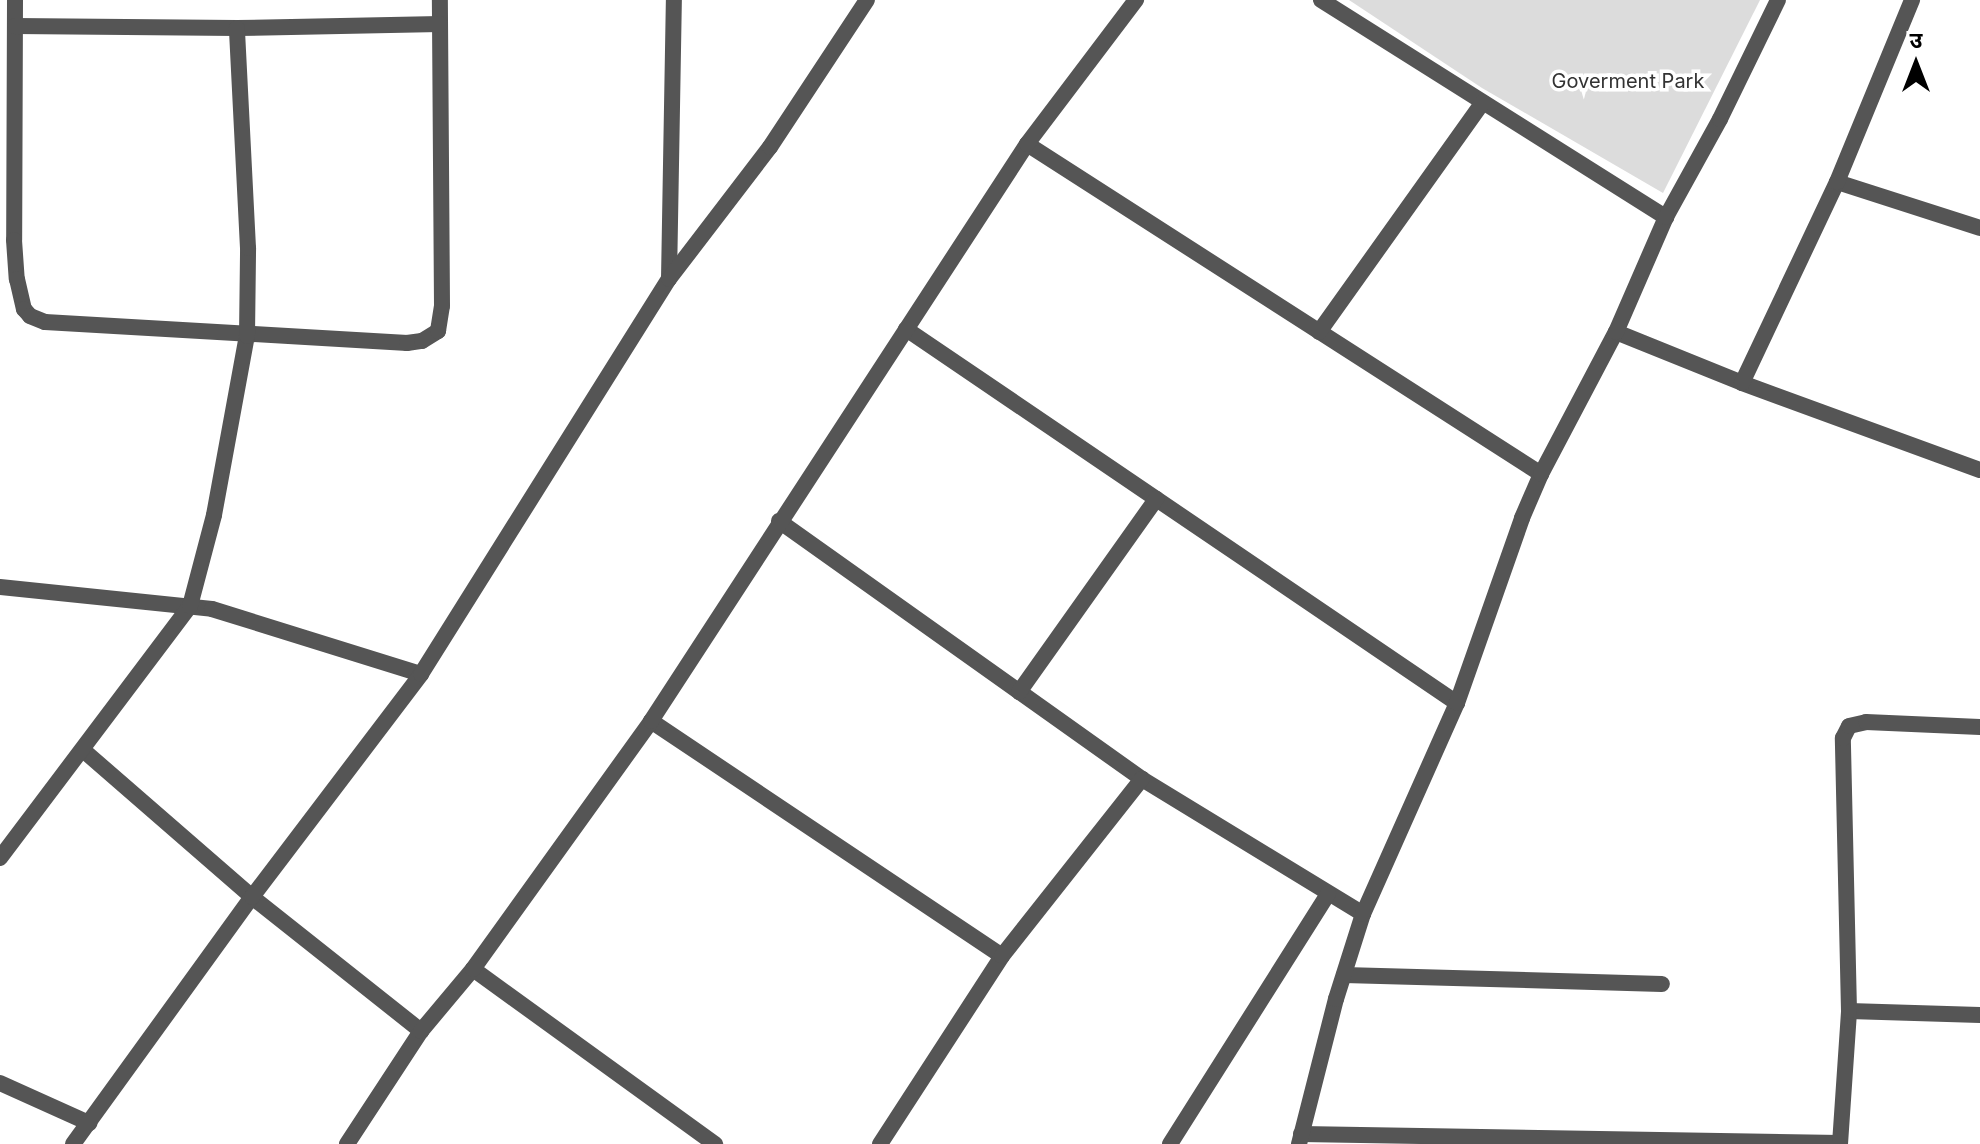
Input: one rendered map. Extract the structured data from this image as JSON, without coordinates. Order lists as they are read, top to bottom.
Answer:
{
  "parks": ["Goverment Park"],
  "north": "top"
}
